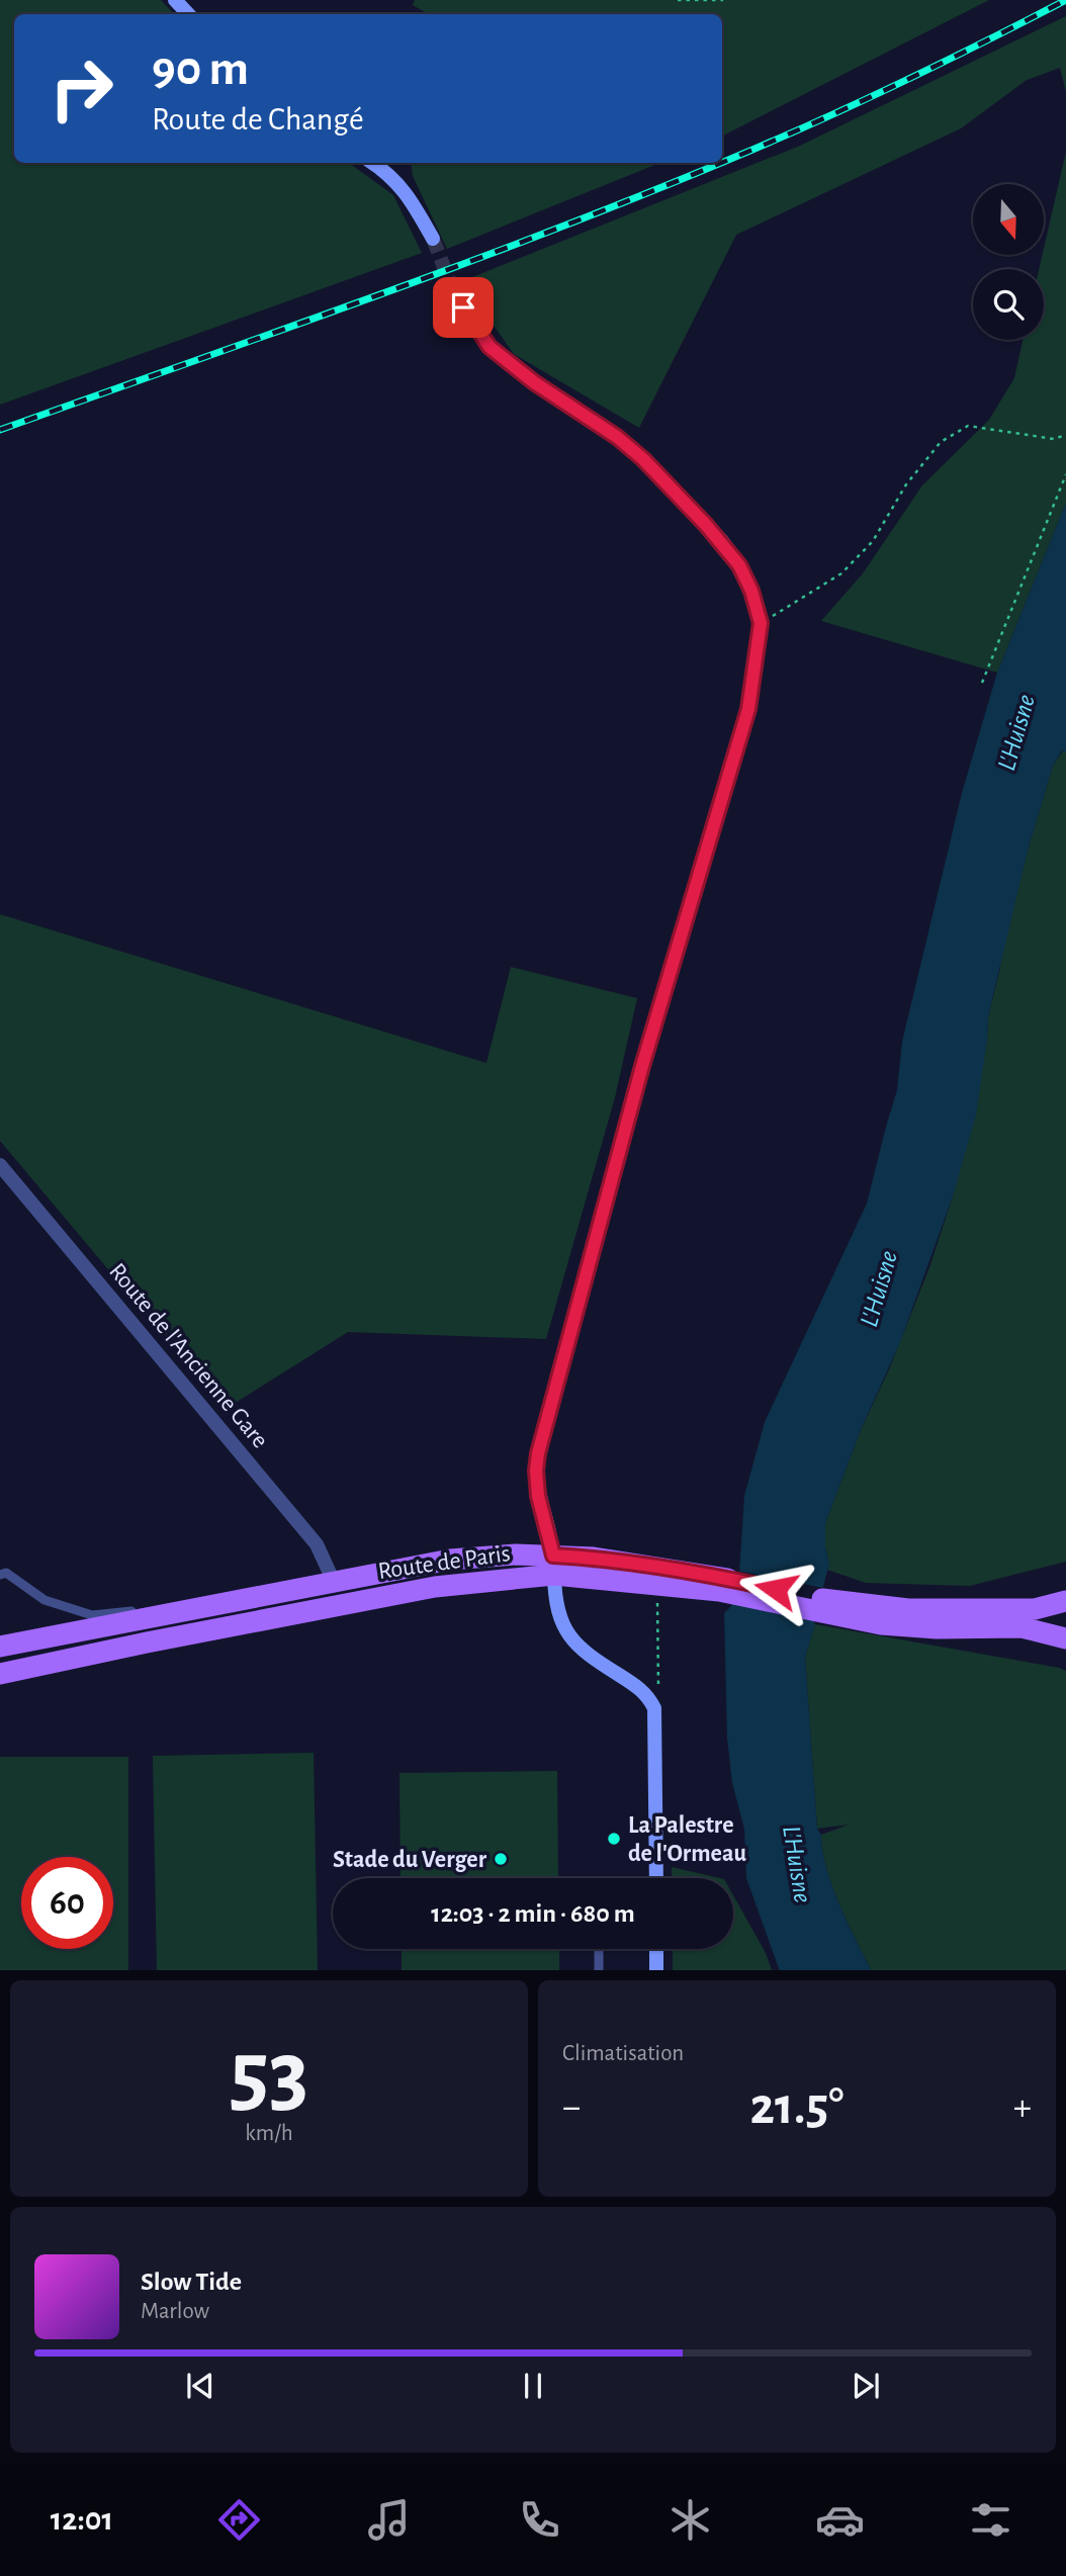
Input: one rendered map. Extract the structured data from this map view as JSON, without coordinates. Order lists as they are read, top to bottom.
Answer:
{
  "streets": {
    "main road": ["Route de Paris"],
    "street": ["Route de l'Ancienne Gare"]
  },
  "crossings": [
    ["Route de l'Ancienne Gare", "Route de Paris"]
  ],
  "water": ["L'Huisne"],
  "places": ["La Palestre de l'Ormeau", "Stade du Verger"],
  "north": "bottom",
  "page": {
    "turn": ["90 m", "Route de Changé"],
    "limit": "60",
    "trip": "12:03 · 2 min · 680 m",
    "tile": [
      ["53", "km/h"],
      "Climatisation"
    ],
    "heat": ["−", "21.5°", "+"],
    "song": ["Slow Tide", "Marlow"],
    "tabs": "12:01"
  }
}
